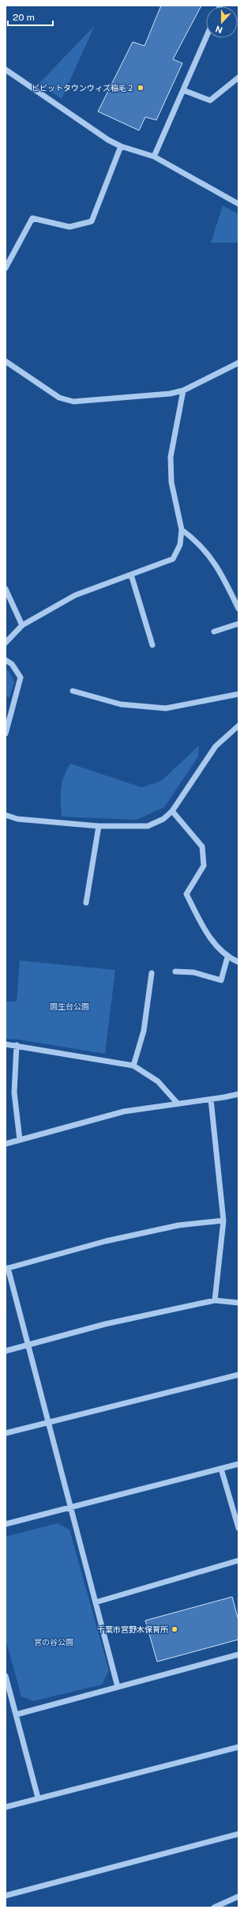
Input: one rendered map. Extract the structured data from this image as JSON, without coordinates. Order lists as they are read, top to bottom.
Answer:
{
  "parks": ["園生台公園", "宮の谷公園"],
  "places": ["ビビットタウンウィズ稲毛２", "千葉市宮野木保育所"],
  "scale_bar": "20 m",
  "north": "bottom"
}
